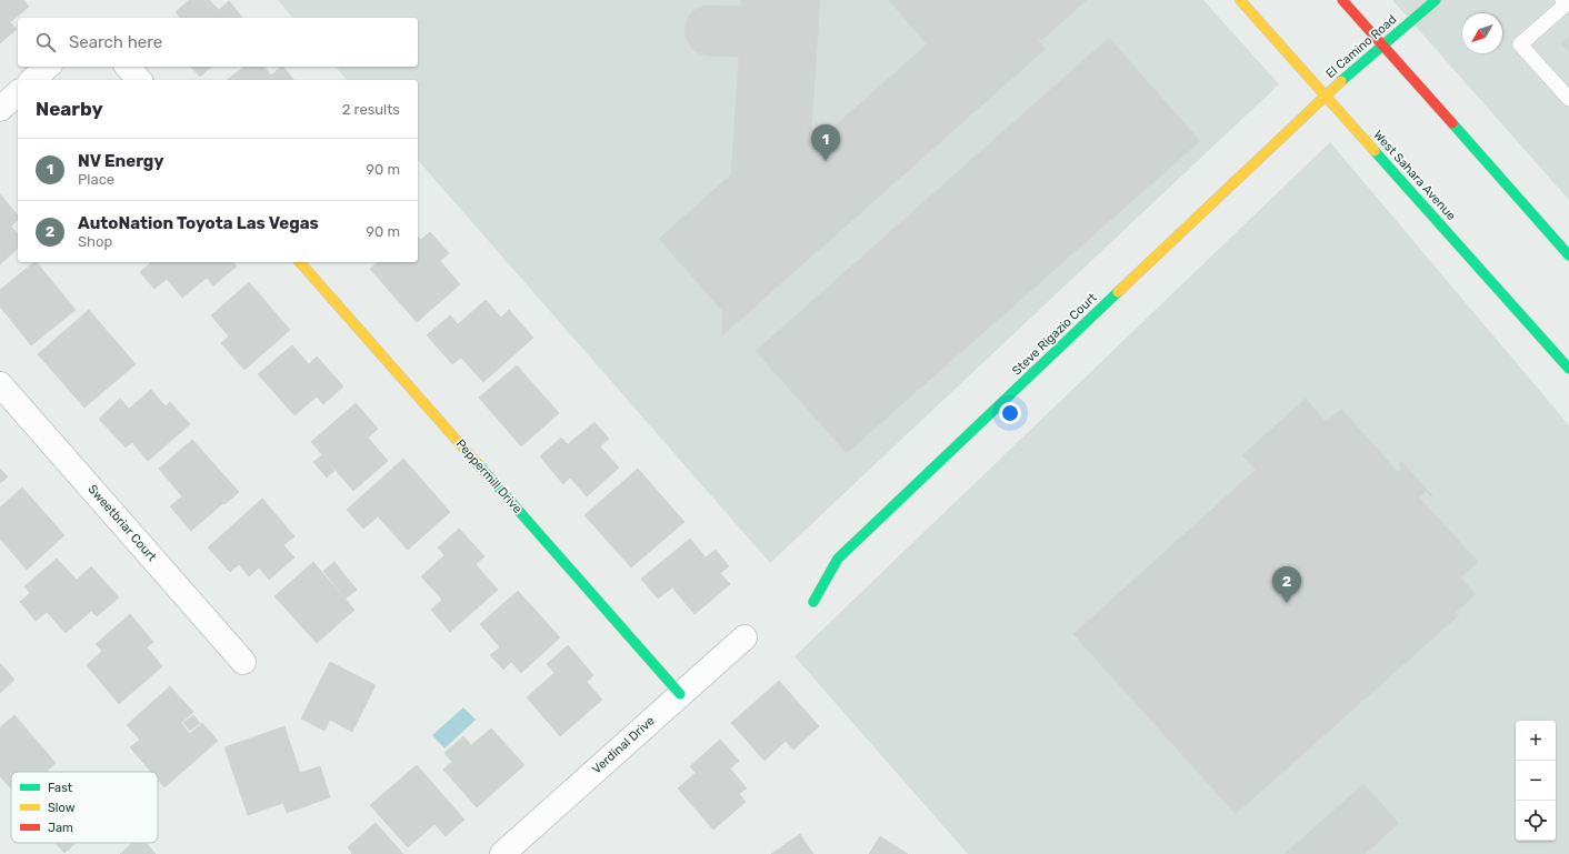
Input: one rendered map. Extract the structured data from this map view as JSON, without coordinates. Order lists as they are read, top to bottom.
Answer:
{
  "streets": {
    "street": [
      "El Camino Road",
      "West Sahara Avenue",
      "Steve Rigazio Court",
      "Peppermill Drive",
      "Sweetbriar Court",
      "Verdinal Drive"
    ]
  },
  "crossings": [
    ["El Camino Road", "West Sahara Avenue"],
    ["El Camino Road", "Steve Rigazio Court"],
    ["West Sahara Avenue", "Steve Rigazio Court"],
    ["Peppermill Drive", "Verdinal Drive"]
  ],
  "legend": ["Fast", "Slow", "Jam"],
  "north": "bottom left",
  "page": {
    "search": "Search here",
    "heading": ["Nearby", "2 results"],
    "pins": ["1", "2"],
    "list": [
      {
        "mark": "1",
        "name": "NV Energy",
        "note": "Place",
        "value": "90 m"
      },
      {
        "mark": "2",
        "name": "AutoNation Toyota Las Vegas",
        "note": "Shop",
        "value": "90 m"
      }
    ],
    "map_buttons": ["+", "−"]
  }
}
